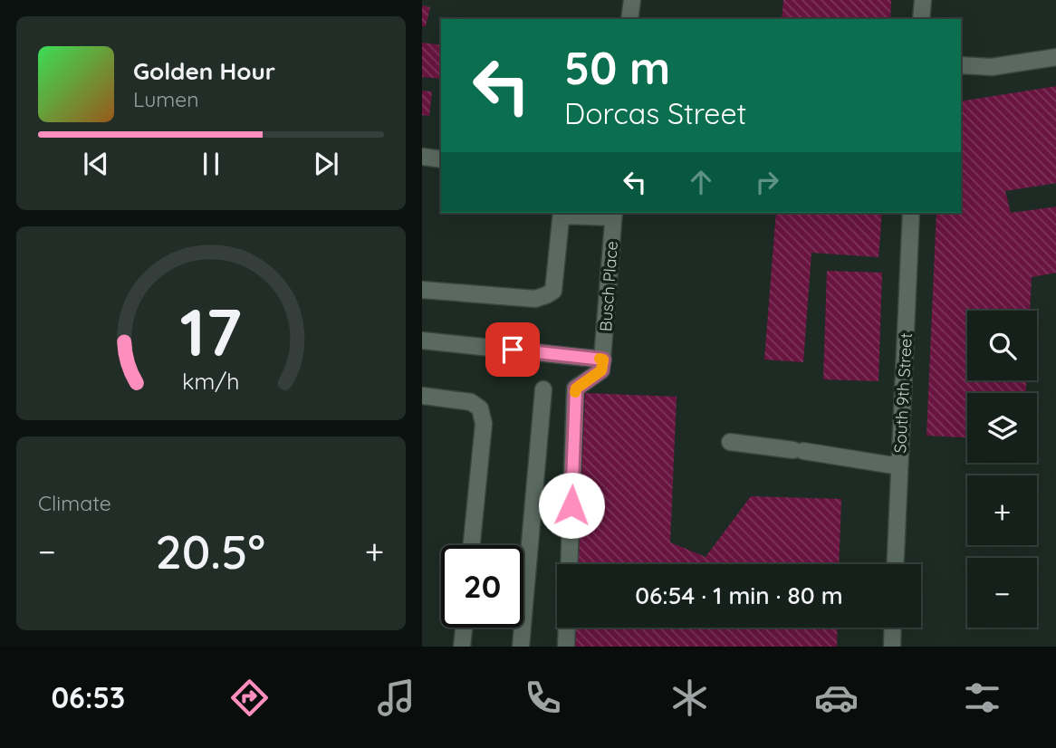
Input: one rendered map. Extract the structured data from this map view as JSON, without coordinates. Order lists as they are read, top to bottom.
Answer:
{
  "streets": {
    "lane": ["Busch Place", "South 9th Street"]
  },
  "page": {
    "turn": ["50 m", "Dorcas Street"],
    "song": ["Golden Hour", "Lumen"],
    "map_buttons": ["+", "−"],
    "tile": "Climate",
    "heat": ["−", "20.5°", "+"],
    "limit": "20",
    "trip": "06:54 · 1 min · 80 m",
    "tabs": "06:53",
    "gauge": ["17", "km/h"]
  }
}
